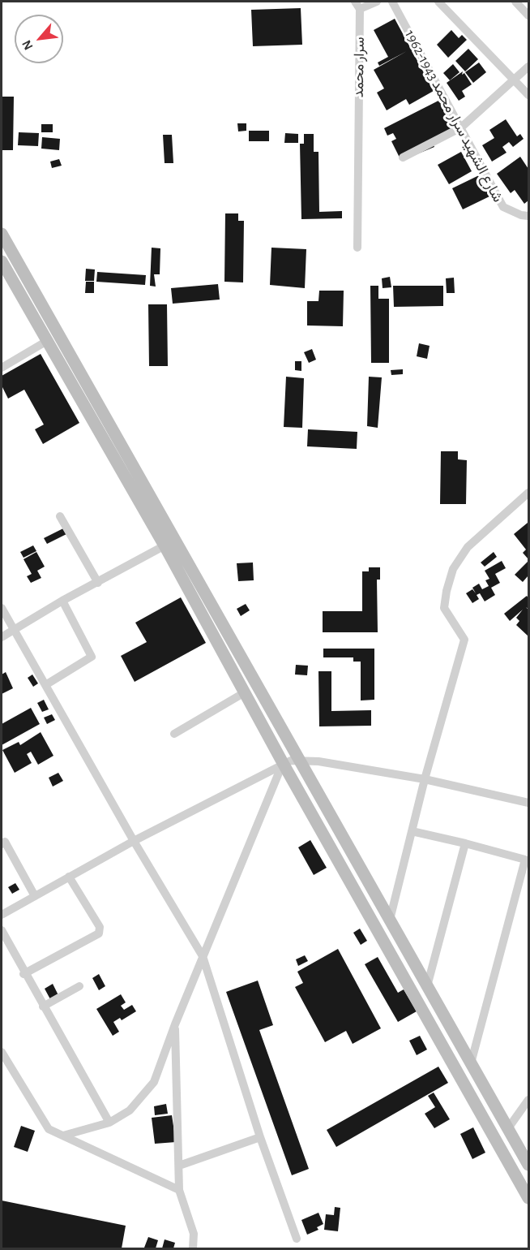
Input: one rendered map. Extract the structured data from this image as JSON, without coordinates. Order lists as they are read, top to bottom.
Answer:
{
  "streets": {
    "street": ["سرار محمد", "شارع الشهيد سرار محمد 1943-1962"]
  },
  "north": "bottom left"
}
